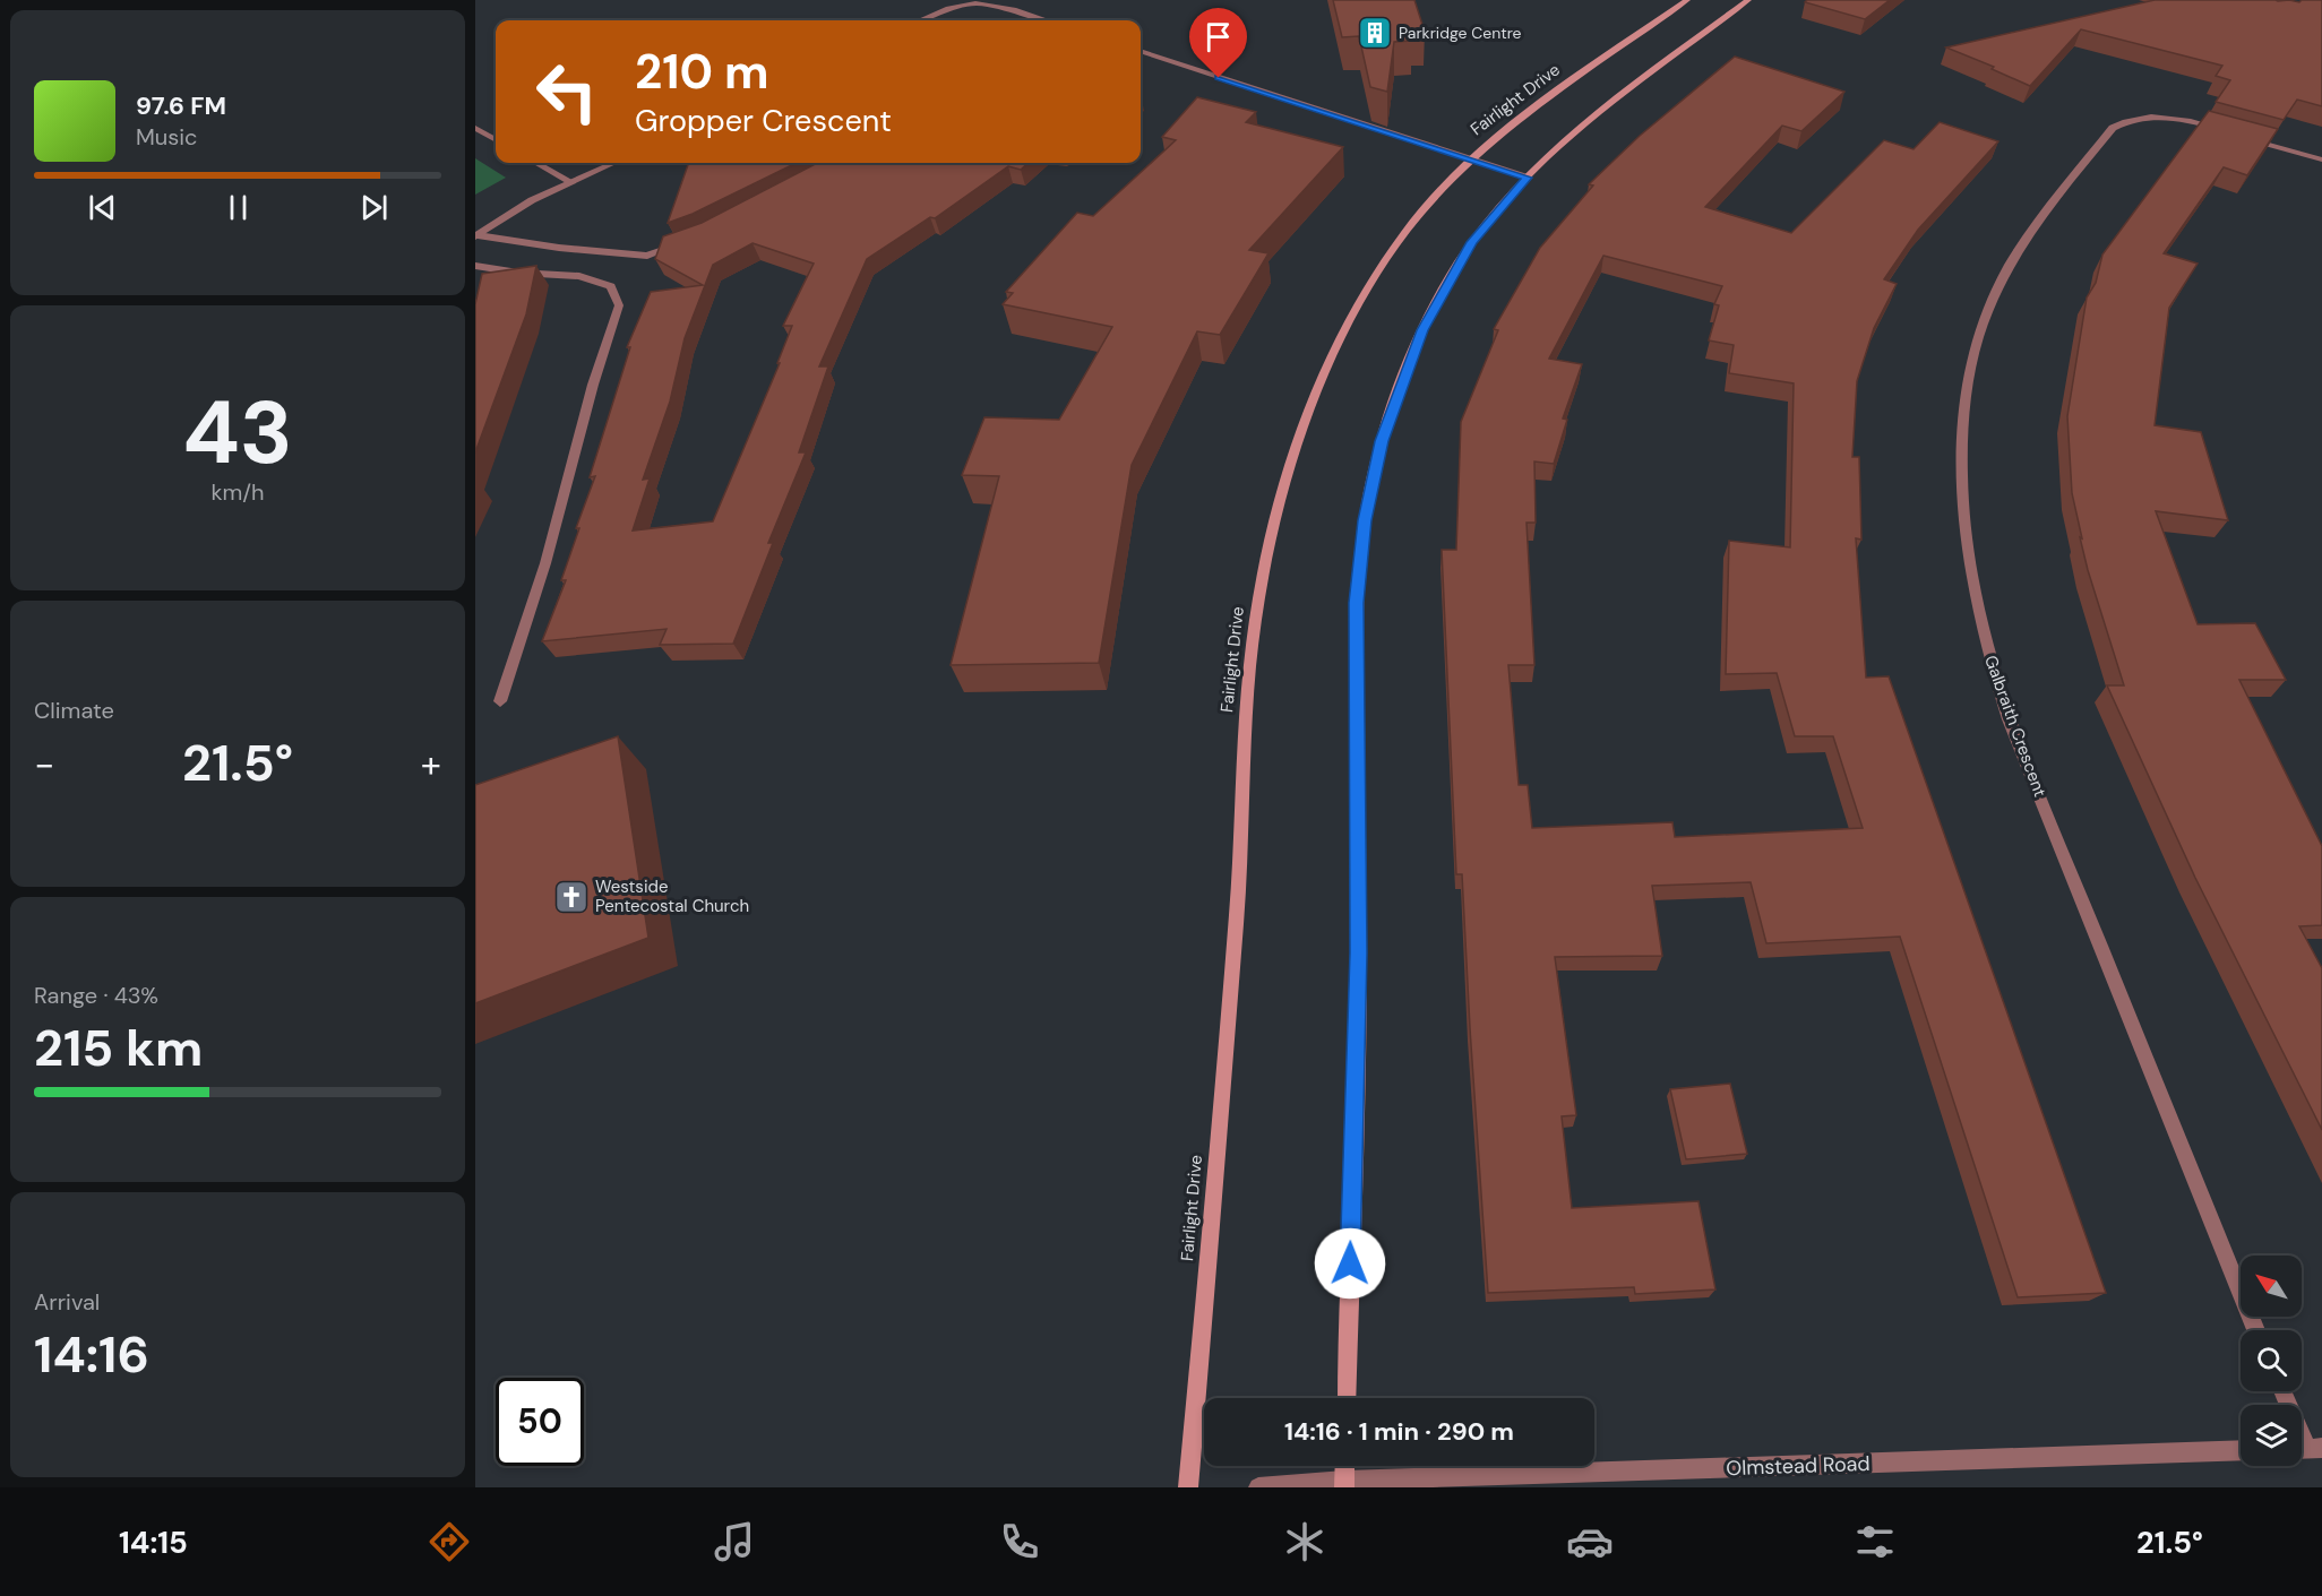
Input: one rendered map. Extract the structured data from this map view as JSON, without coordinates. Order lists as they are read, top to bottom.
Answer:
{
  "streets": {
    "main road": ["Fairlight Drive"],
    "street": ["Galbraith Crescent", "Olmstead Road"]
  },
  "places": {
    "building": ["Parkridge Centre"],
    "church": ["Westside Pentecostal Church"]
  },
  "north": "top left",
  "page": {
    "turn": ["210 m", "Gropper Crescent"],
    "song": ["97.6 FM", "Music"],
    "tile": [
      ["43", "km/h"],
      "Climate",
      ["Range · 43%", "215 km"],
      ["Arrival", "14:16"]
    ],
    "heat": ["−", "21.5°", "+"],
    "limit": "50",
    "trip": "14:16 · 1 min · 290 m",
    "tabs": ["14:15", "21.5°"]
  }
}
